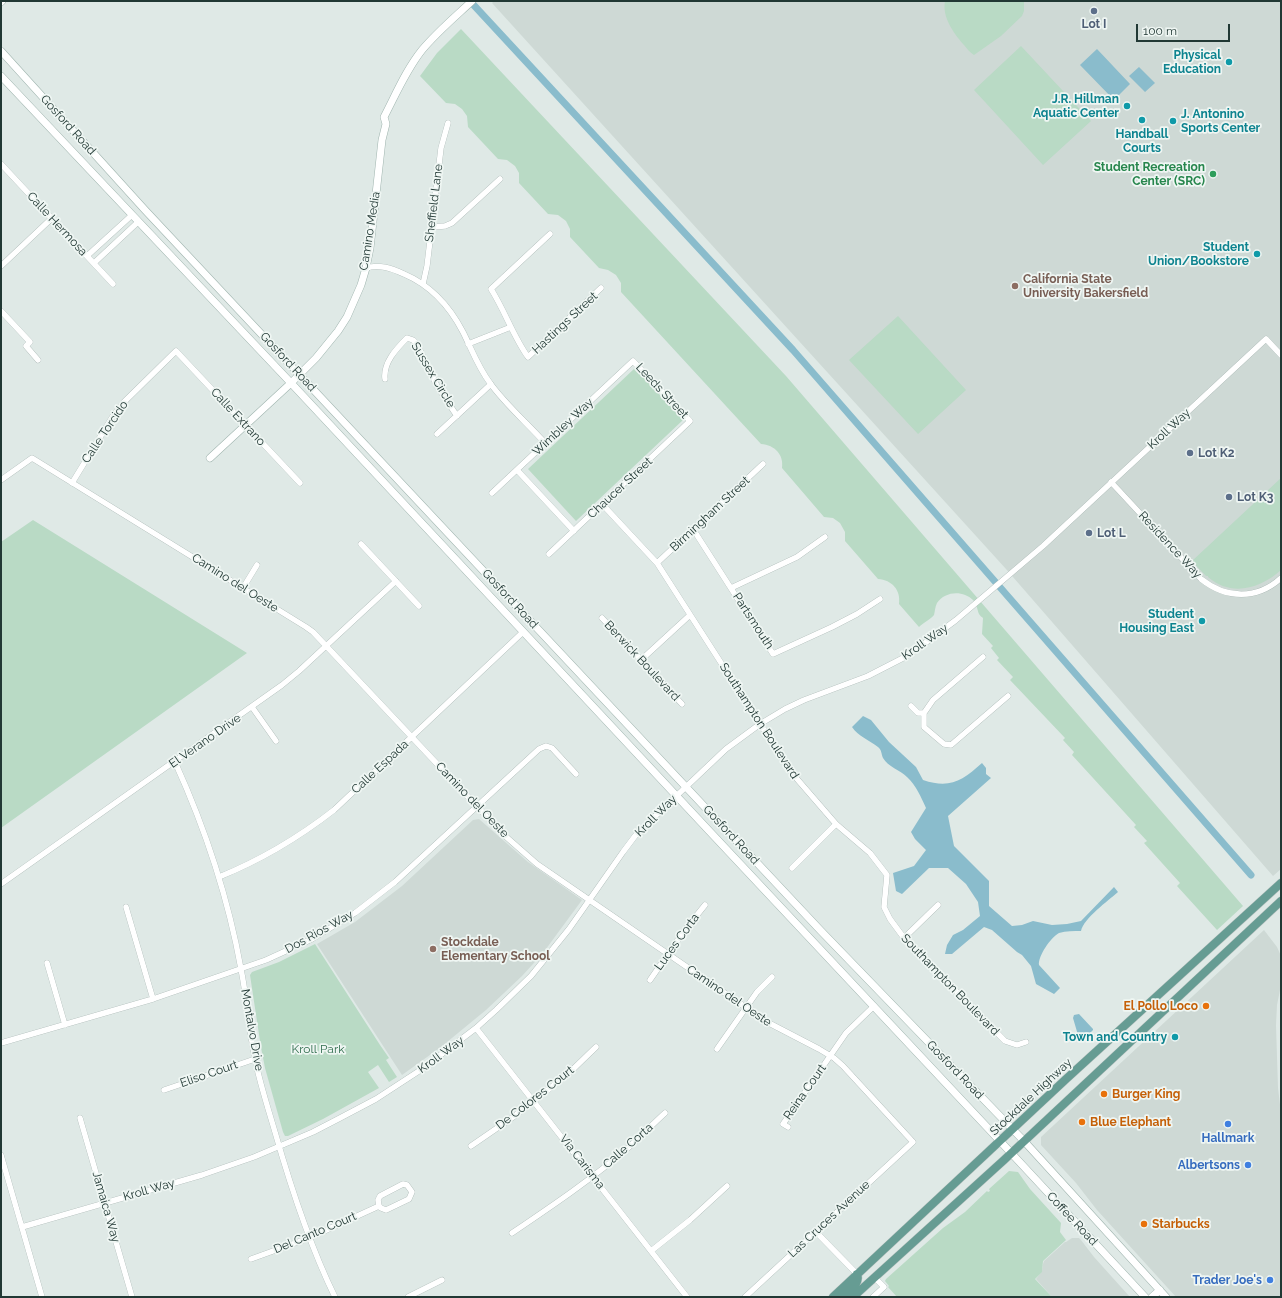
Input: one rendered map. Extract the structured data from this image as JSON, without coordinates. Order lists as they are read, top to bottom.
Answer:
{
  "streets": {
    "main road": [
      "Gosford Road",
      "Camino Media",
      "Stockdale Highway",
      "Coffee Road"
    ],
    "street": [
      "Sheffield Lane",
      "Calle Hermosa",
      "Hastings Street",
      "Sussex Circle",
      "Leeds Street",
      "Calle Extrano",
      "Wimbley Way",
      "Kroll Way",
      "Calle Torcido",
      "Chaucer Street",
      "Birmingham Street",
      "Residence Way",
      "Camino del Oeste",
      "Partsmouth",
      "Berwick Boulevard",
      "Southampton Boulevard",
      "El Verano Drive",
      "Calle Espada",
      "Dos Rios Way",
      "Luces Corta",
      "Montalvo Drive",
      "Eliso Court",
      "Reina Court",
      "De Colores Court",
      "Calle Corta",
      "Via Carisma",
      "Jamaica Way",
      "Las Cruces Avenue",
      "Del Canto Court"
    ]
  },
  "crossings": [
    ["Gosford Road", "Camino Media"],
    ["Gosford Road", "Kroll Way"],
    ["Gosford Road", "Calle Espada"],
    ["Gosford Road", "Stockdale Highway"],
    ["Gosford Road", "Coffee Road"],
    ["Camino Media", "Calle Extrano"],
    ["Leeds Street", "Wimbley Way"],
    ["Leeds Street", "Chaucer Street"],
    ["Calle Extrano", "Calle Torcido"],
    ["Kroll Way", "Residence Way"],
    ["Kroll Way", "Camino del Oeste"],
    ["Kroll Way", "Southampton Boulevard"],
    ["Kroll Way", "Montalvo Drive"],
    ["Kroll Way", "Via Carisma"],
    ["Kroll Way", "Jamaica Way"],
    ["Calle Torcido", "Camino del Oeste"],
    ["Chaucer Street", "Southampton Boulevard"],
    ["Birmingham Street", "Partsmouth"],
    ["Birmingham Street", "Southampton Boulevard"],
    ["Camino del Oeste", "El Verano Drive"],
    ["Camino del Oeste", "Calle Espada"],
    ["Camino del Oeste", "Dos Rios Way"],
    ["Camino del Oeste", "Luces Corta"],
    ["Camino del Oeste", "Reina Court"],
    ["Camino del Oeste", "Las Cruces Avenue"],
    ["El Verano Drive", "Montalvo Drive"],
    ["Calle Espada", "Montalvo Drive"],
    ["Dos Rios Way", "Montalvo Drive"],
    ["Montalvo Drive", "Eliso Court"],
    ["Montalvo Drive", "Del Canto Court"],
    ["Stockdale Highway", "Coffee Road"],
    ["De Colores Court", "Via Carisma"],
    ["Calle Corta", "Via Carisma"]
  ],
  "parks": ["Kroll Park"],
  "places": [
    "Lot I",
    "Physical Education",
    "J.R. Hillman Aquatic Center",
    "Handball Courts",
    "J. Antonino Sports Center",
    "Student Recreation Center (SRC)",
    "Student Union/Bookstore",
    "California State University Bakersfield",
    "Lot K2",
    "Lot K3",
    "Lot L",
    "Student Housing East",
    "Stockdale Elementary School",
    "El Pollo Loco",
    "Town and Country",
    "Burger King",
    "Blue Elephant",
    "Hallmark",
    "Albertsons",
    "Starbucks",
    "Trader Joe's"
  ],
  "scale_bar": "100 m"
}
